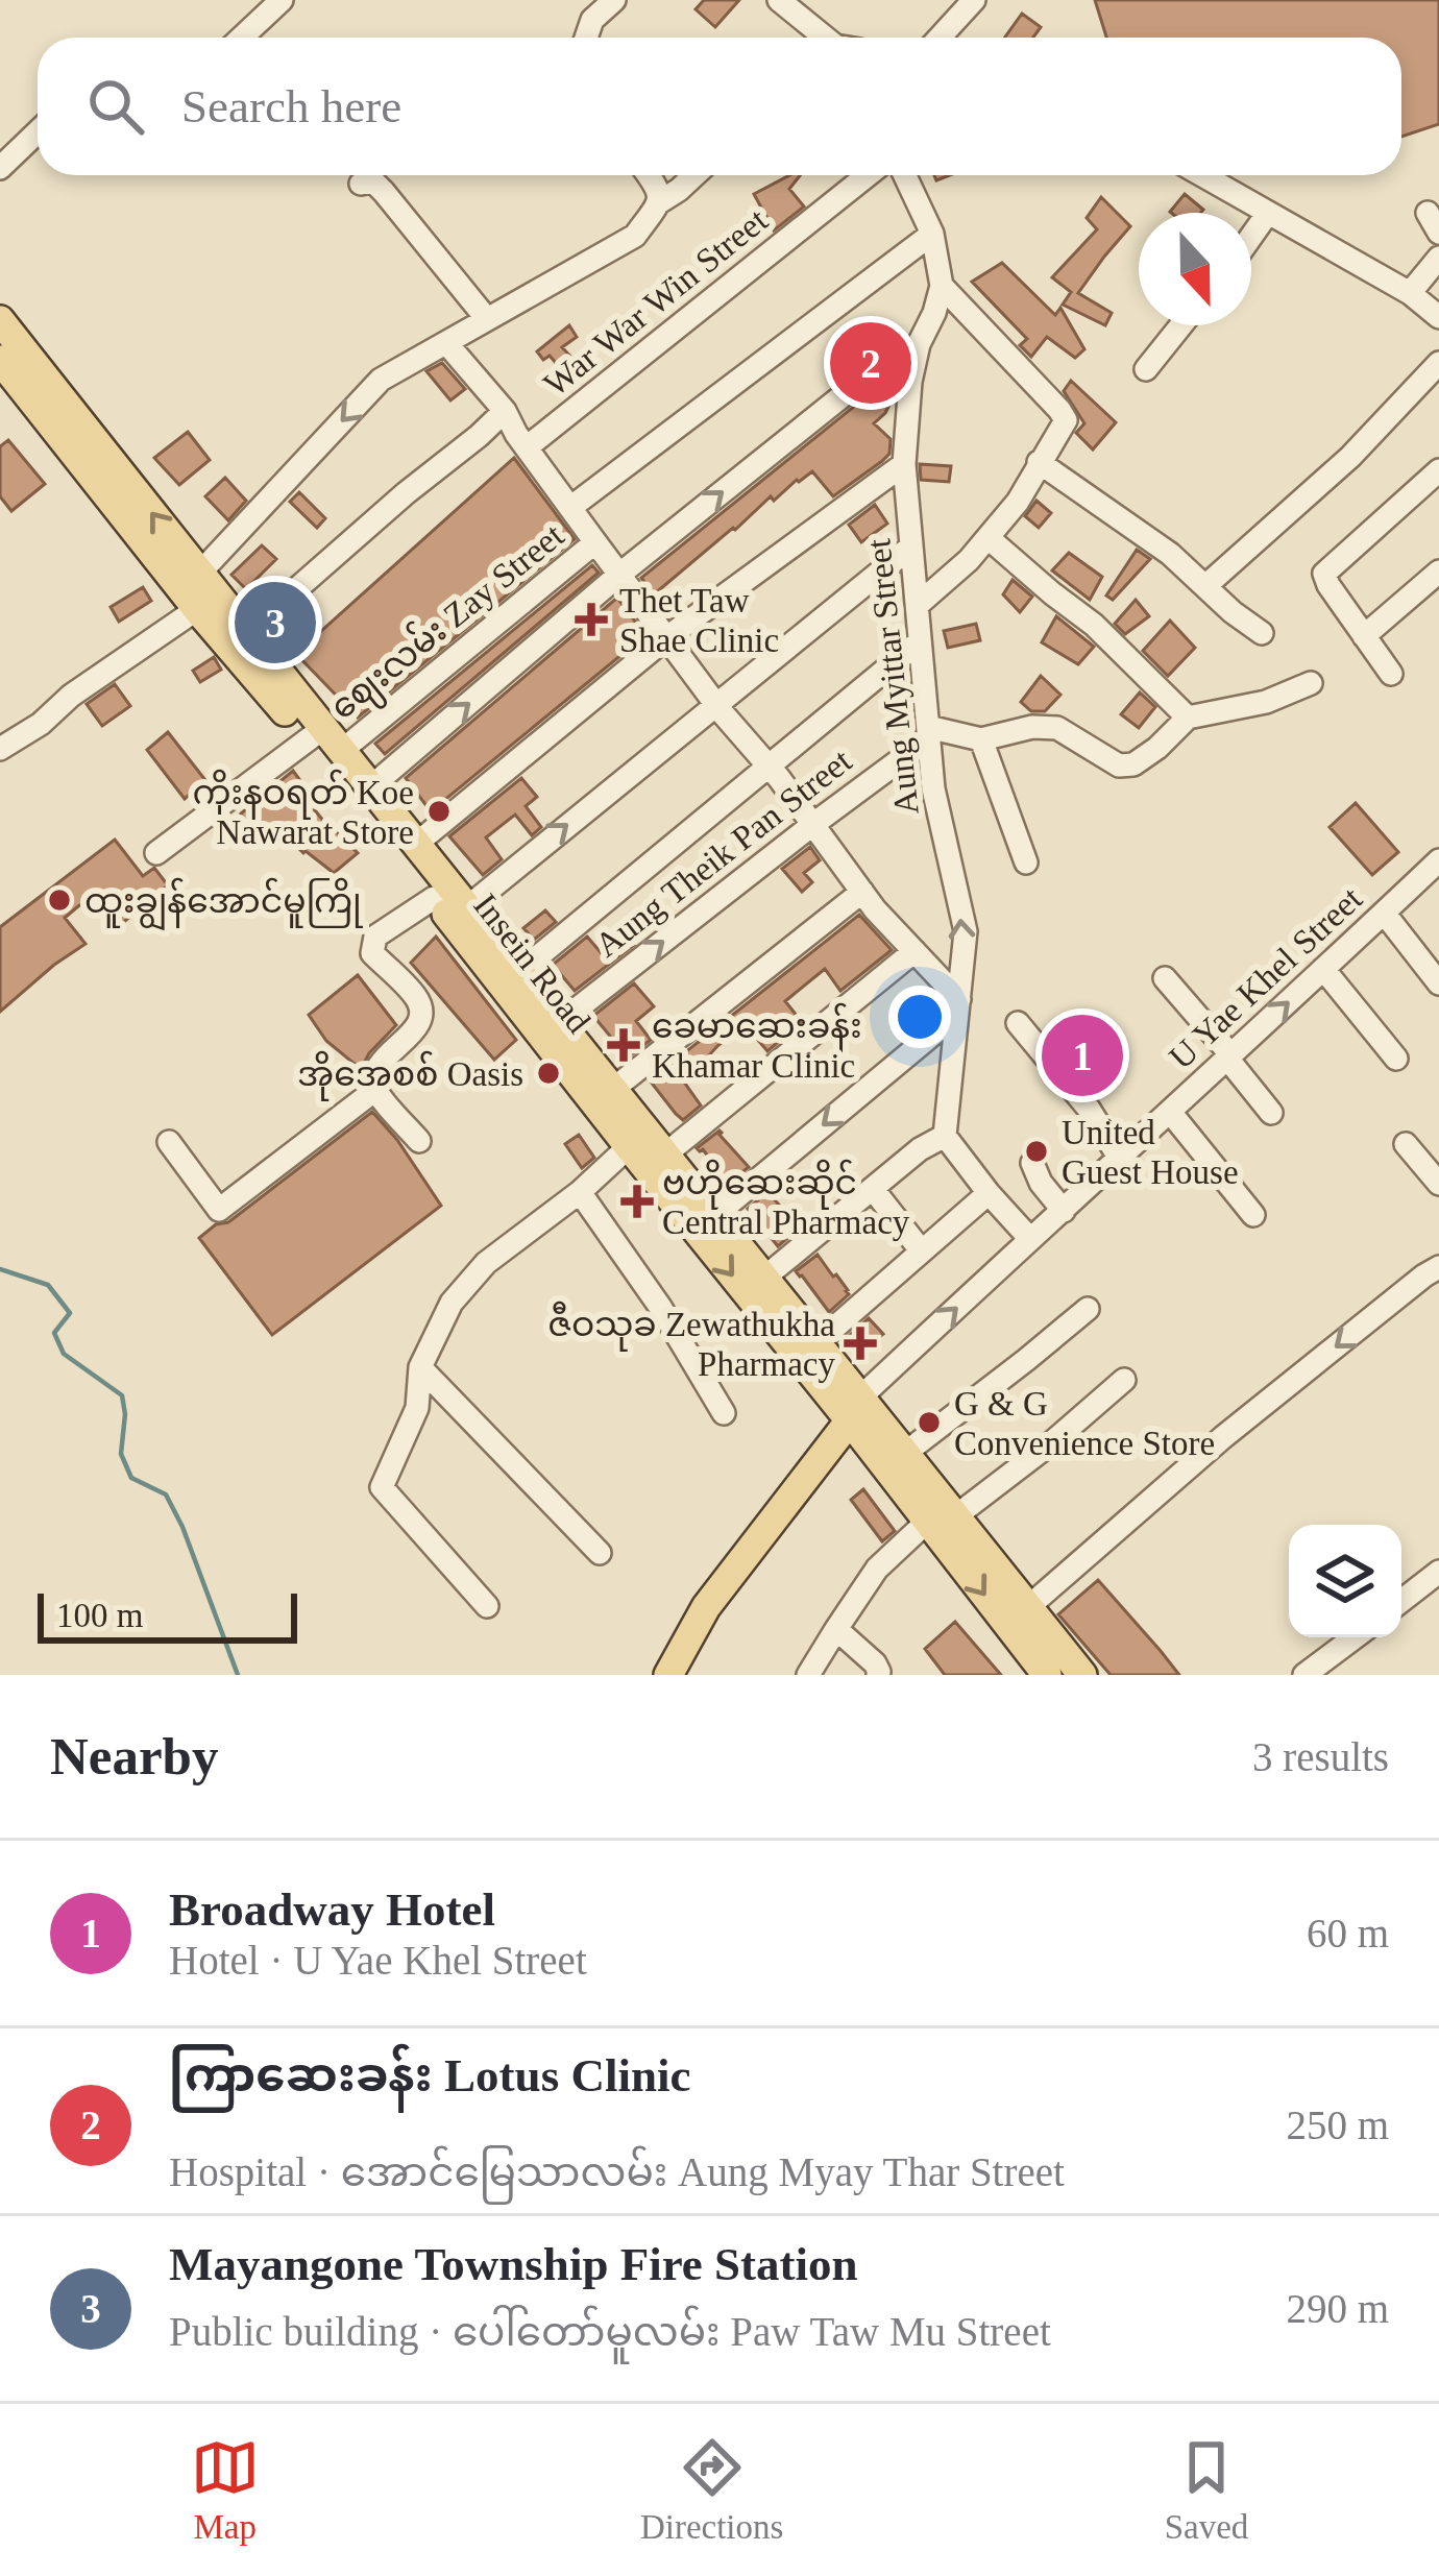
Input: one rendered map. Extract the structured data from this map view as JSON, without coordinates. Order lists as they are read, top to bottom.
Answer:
{
  "streets": {
    "main road": ["Insein Road"],
    "street": [
      "War War Win Street",
      "ဈေးလမ်း Zay Street",
      "Aung Myittar Street",
      "Aung Theik Pan Street",
      "U Yae Khel Street"
    ]
  },
  "crossings": [
    ["ဈေးလမ်း Zay Street", "Insein Road"],
    ["Aung Myittar Street", "Aung Theik Pan Street"],
    ["Aung Theik Pan Street", "Insein Road"],
    ["Insein Road", "U Yae Khel Street"]
  ],
  "places": {
    "health": [
      "Thet Taw Shae Clinic",
      "ခေမာဆေးခန်း Khamar Clinic",
      "ဗဟိုဆေးဆိုင် Central Pharmacy",
      "ဇီဝသုခ Zewathukha Pharmacy"
    ],
    "other": [
      "ကိုးနဝရတ် Koe Nawarat Store",
      "ထူးချွန်အောင်မူကြို",
      "အိုအေစစ် Oasis",
      "United Guest House",
      "G & G Convenience Store"
    ]
  },
  "scale_bar": "100 m",
  "north": "bottom",
  "page": {
    "search": "Search here",
    "pins": ["2", "3", "1"],
    "scale": "100 m",
    "heading": ["Nearby", "3 results"],
    "list": [
      {
        "mark": "1",
        "name": "Broadway Hotel",
        "note": "Hotel · U Yae Khel Street",
        "value": "60 m"
      },
      {
        "mark": "2",
        "name": "ကြာဆေးခန်း Lotus Clinic",
        "note": "Hospital · အောင်မြေသာလမ်း Aung Myay Thar Street",
        "value": "250 m"
      },
      {
        "mark": "3",
        "name": "Mayangone Township Fire Station",
        "note": "Public building · ပေါ်တော်မူလမ်း Paw Taw Mu Street",
        "value": "290 m"
      }
    ],
    "nav": ["Map", "Directions", "Saved"]
  }
}
